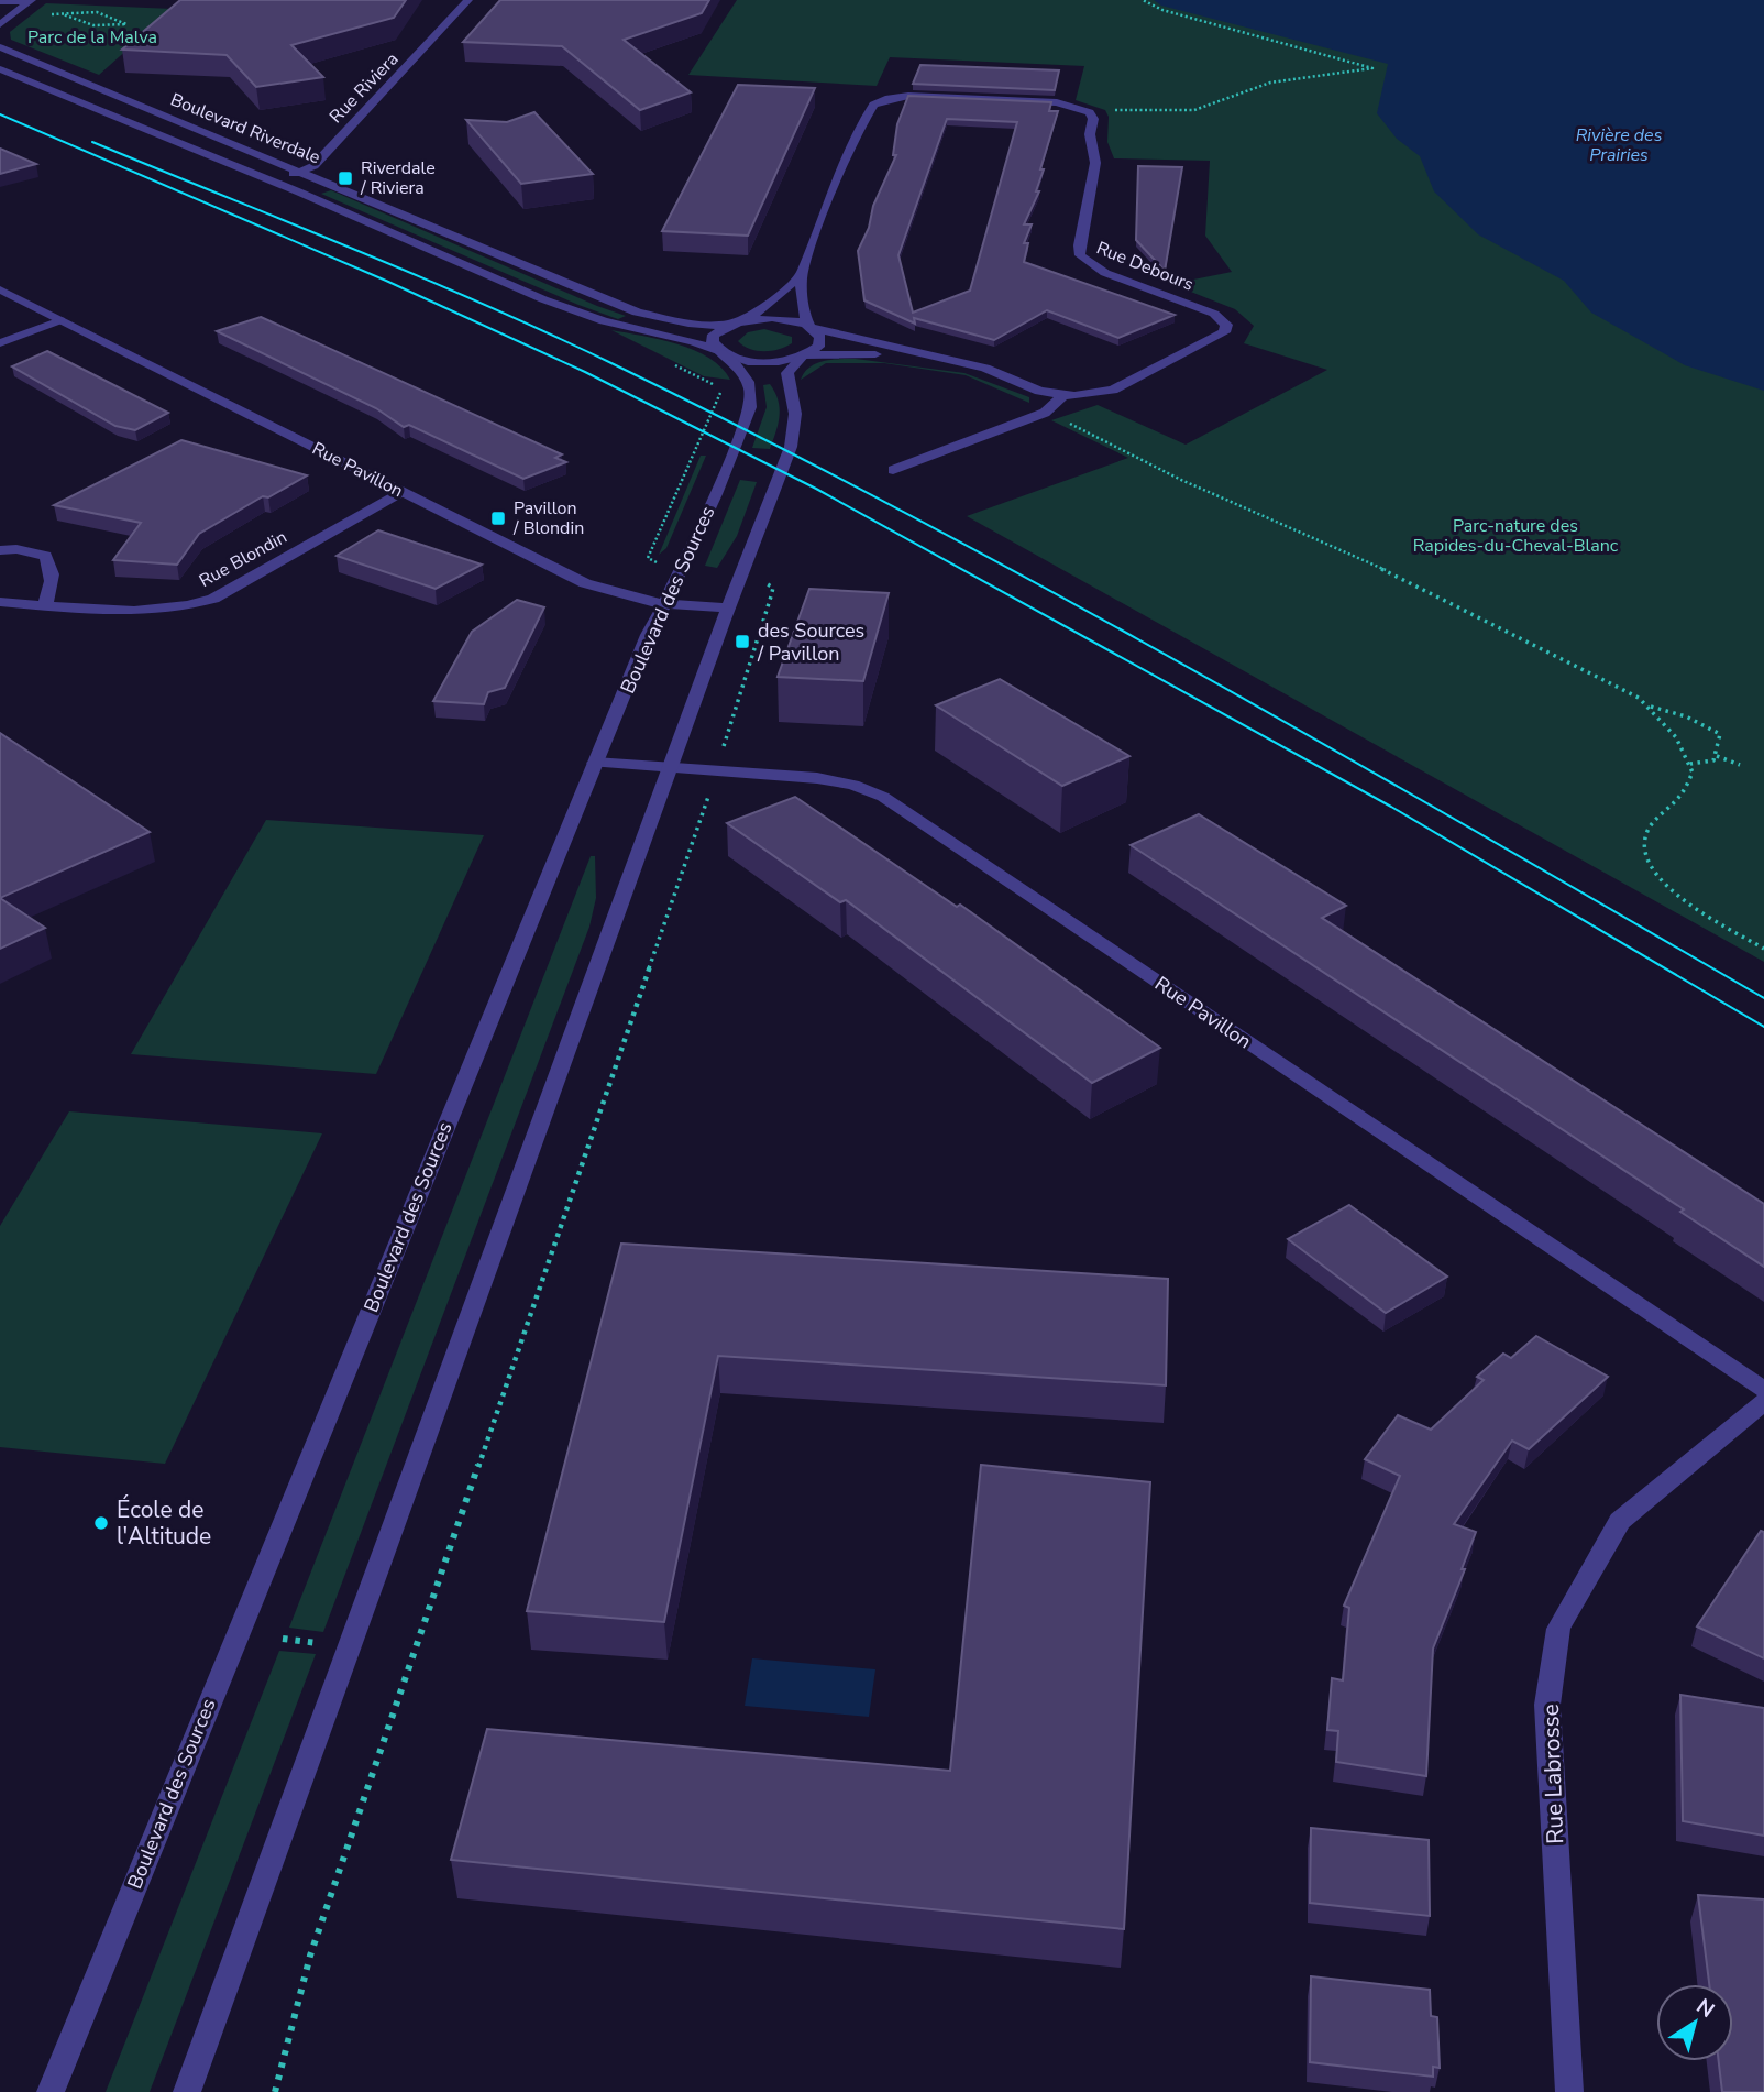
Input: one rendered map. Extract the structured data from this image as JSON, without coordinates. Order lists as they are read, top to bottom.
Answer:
{
  "streets": {
    "street": [
      "Rue Riviera",
      "Boulevard Riverdale",
      "Rue Debours",
      "Rue Pavillon",
      "Rue Blondin",
      "Boulevard des Sources",
      "Rue Labrosse"
    ]
  },
  "crossings": [
    ["Rue Riviera", "Boulevard Riverdale"],
    ["Boulevard Riverdale", "Boulevard des Sources"],
    ["Rue Pavillon", "Rue Blondin"],
    ["Rue Pavillon", "Boulevard des Sources"]
  ],
  "water": ["Rivière des Prairies"],
  "parks": ["Parc de la Malva", "Parc-nature des Rapides-du-Cheval-Blanc"],
  "places": {
    "transit": ["Riverdale / Riviera", "Pavillon / Blondin", "des Sources / Pavillon"],
    "other": ["École de l'Altitude"]
  },
  "north": "top right"
}
